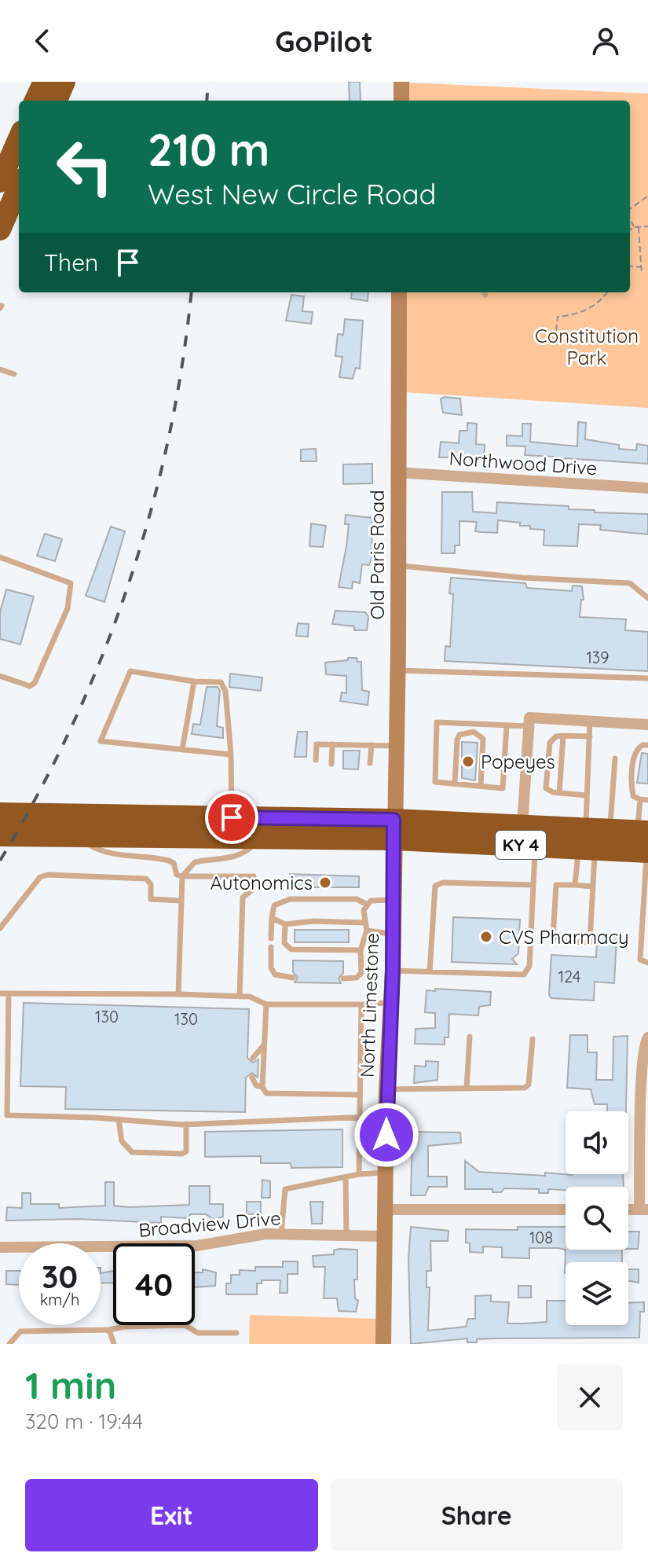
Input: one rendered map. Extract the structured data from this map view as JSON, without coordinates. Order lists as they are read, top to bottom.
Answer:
{
  "streets": {
    "highway": ["KY 4"],
    "street": [
      "Northwood Drive",
      "Old Paris Road",
      "North Limestone",
      "Broadview Drive"
    ]
  },
  "crossings": [
    ["Northwood Drive", "Old Paris Road"],
    ["Old Paris Road", "KY 4"],
    ["Old Paris Road", "North Limestone"],
    ["KY 4", "North Limestone"],
    ["North Limestone", "Broadview Drive"]
  ],
  "parks": ["Constitution Park"],
  "places": ["Popeyes", "Autonomics", "CVS Pharmacy"],
  "house_numbers": [
    "139",
    "124",
    "130",
    "130",
    "108"
  ],
  "page": {
    "header": "GoPilot",
    "turn": ["210 m", "West New Circle Road"],
    "then": "Then",
    "speed": "30 km/h",
    "limit": "40",
    "heading": ["1 min", "320 m · 19:44"],
    "buttons": ["Exit", "Share"]
  }
}
